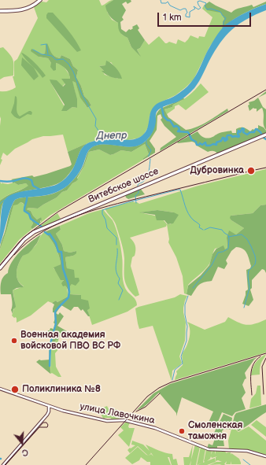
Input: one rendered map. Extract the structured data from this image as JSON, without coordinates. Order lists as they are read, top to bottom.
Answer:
{
  "streets": {
    "main road": ["Витебское шоссе", "улица Лавочкина"]
  },
  "water": ["Днепр"],
  "places": [
    "Дубровинка",
    "Военная академия войсковой ПВО ВС РФ",
    "Поликлиника №8",
    "Смоленская таможня"
  ],
  "scale_bar": "1 km",
  "north": "bottom"
}
